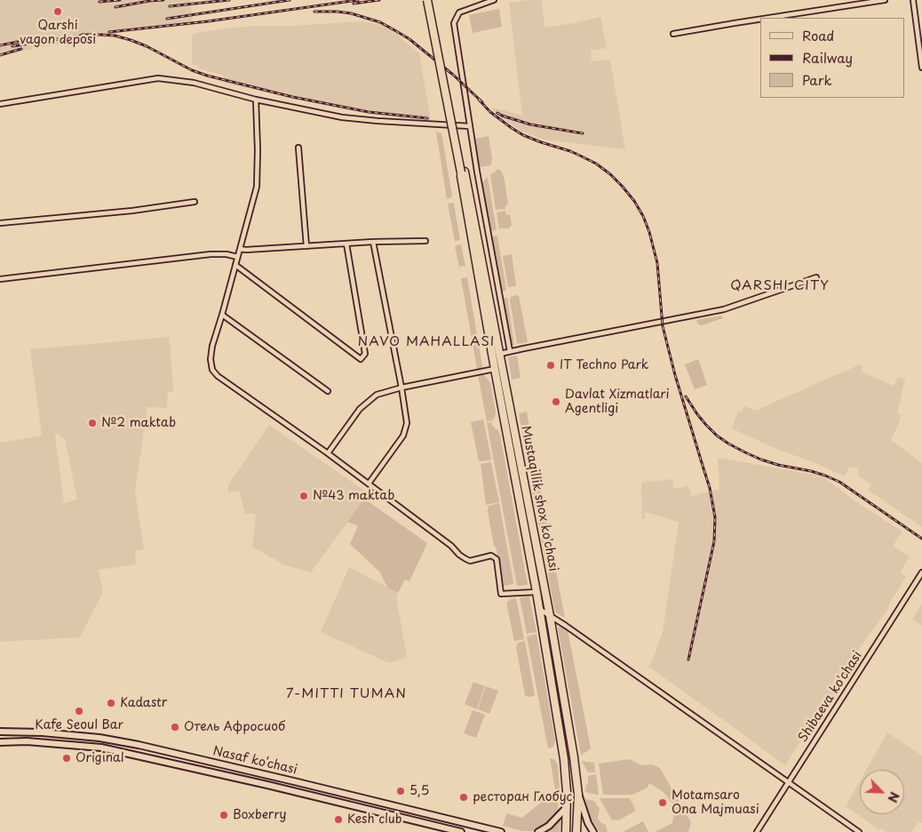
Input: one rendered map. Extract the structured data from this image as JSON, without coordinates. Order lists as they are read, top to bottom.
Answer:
{
  "streets": {
    "main road": ["Mustaqillik shox ko'chasi", "Nasaf ko‘chasi"],
    "street": ["Shibaeva ko'chasi"]
  },
  "districts": ["QARSHI CITY", "NAVO MAHALLASI", "7-MITTI TUMAN"],
  "places": [
    "Qarshi vagon deposi",
    "IT Techno Park",
    "Davlat Xizmatlari Agentligi",
    "№2 maktab",
    "№43 maktab",
    "Kadastr",
    "Kafe Seoul Bar",
    "Отель Афросиоб",
    "Original",
    "5,5",
    "ресторан Глобус",
    "Motamsaro Ona Majmuasi",
    "Boxberry",
    "Kesh club"
  ],
  "legend": ["Road", "Railway", "Park"],
  "north": "bottom right"
}
